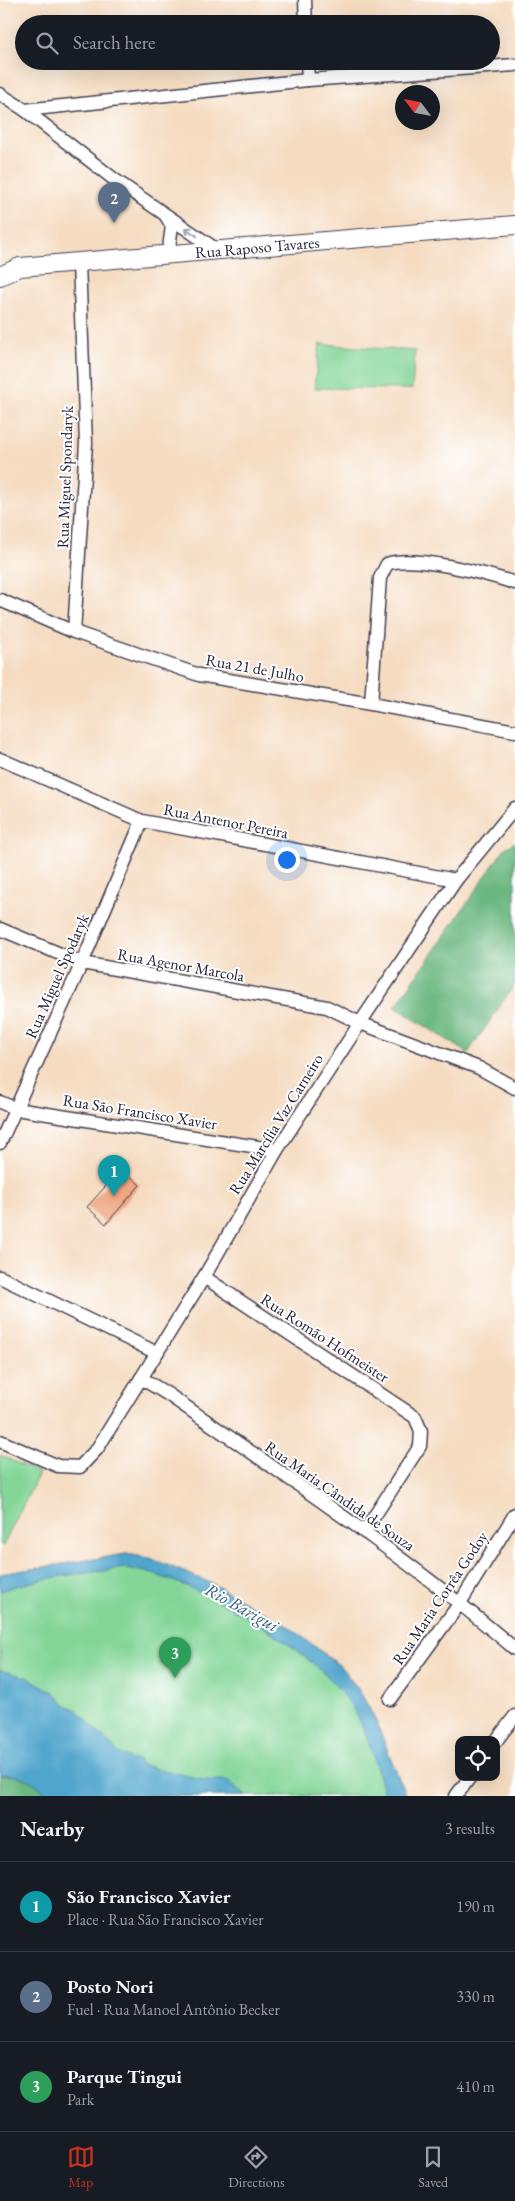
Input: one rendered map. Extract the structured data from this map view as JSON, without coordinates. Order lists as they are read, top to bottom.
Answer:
{
  "streets": {
    "main road": ["Rua Raposo Tavares"],
    "street": [
      "Rua Miguel Spondaryk",
      "Rua 21 de Julho",
      "Rua Antenor Pereira",
      "Rua Agenor Marcola",
      "Rua Miguel Spodaryk",
      "Rua São Francisco Xavier",
      "Rua Marcília Vaz Carneiro",
      "Rua Romão Hofmeister",
      "Rua Maria Cândida de Souza",
      "Rua Maria Corrêa Godoy"
    ]
  },
  "crossings": [
    ["Rua Raposo Tavares", "Rua Miguel Spondaryk"],
    ["Rua Miguel Spondaryk", "Rua 21 de Julho"],
    ["Rua Antenor Pereira", "Rua Miguel Spodaryk"],
    ["Rua Antenor Pereira", "Rua Marcília Vaz Carneiro"],
    ["Rua Agenor Marcola", "Rua Miguel Spodaryk"],
    ["Rua Agenor Marcola", "Rua Marcília Vaz Carneiro"],
    ["Rua Miguel Spodaryk", "Rua São Francisco Xavier"],
    ["Rua São Francisco Xavier", "Rua Marcília Vaz Carneiro"],
    ["Rua Marcília Vaz Carneiro", "Rua Romão Hofmeister"],
    ["Rua Marcília Vaz Carneiro", "Rua Maria Cândida de Souza"],
    ["Rua Romão Hofmeister", "Rua Maria Cândida de Souza"],
    ["Rua Maria Cândida de Souza", "Rua Maria Corrêa Godoy"]
  ],
  "water": ["Rio Barigui"],
  "north": "top left",
  "page": {
    "search": "Search here",
    "pins": ["2", "1", "3"],
    "heading": ["Nearby", "3 results"],
    "list": [
      {
        "mark": "1",
        "name": "São Francisco Xavier",
        "note": "Place · Rua São Francisco Xavier",
        "value": "190 m"
      },
      {
        "mark": "2",
        "name": "Posto Nori",
        "note": "Fuel · Rua Manoel Antônio Becker",
        "value": "330 m"
      },
      {
        "mark": "3",
        "name": "Parque Tingui",
        "note": "Park",
        "value": "410 m"
      }
    ],
    "nav": ["Map", "Directions", "Saved"]
  }
}
